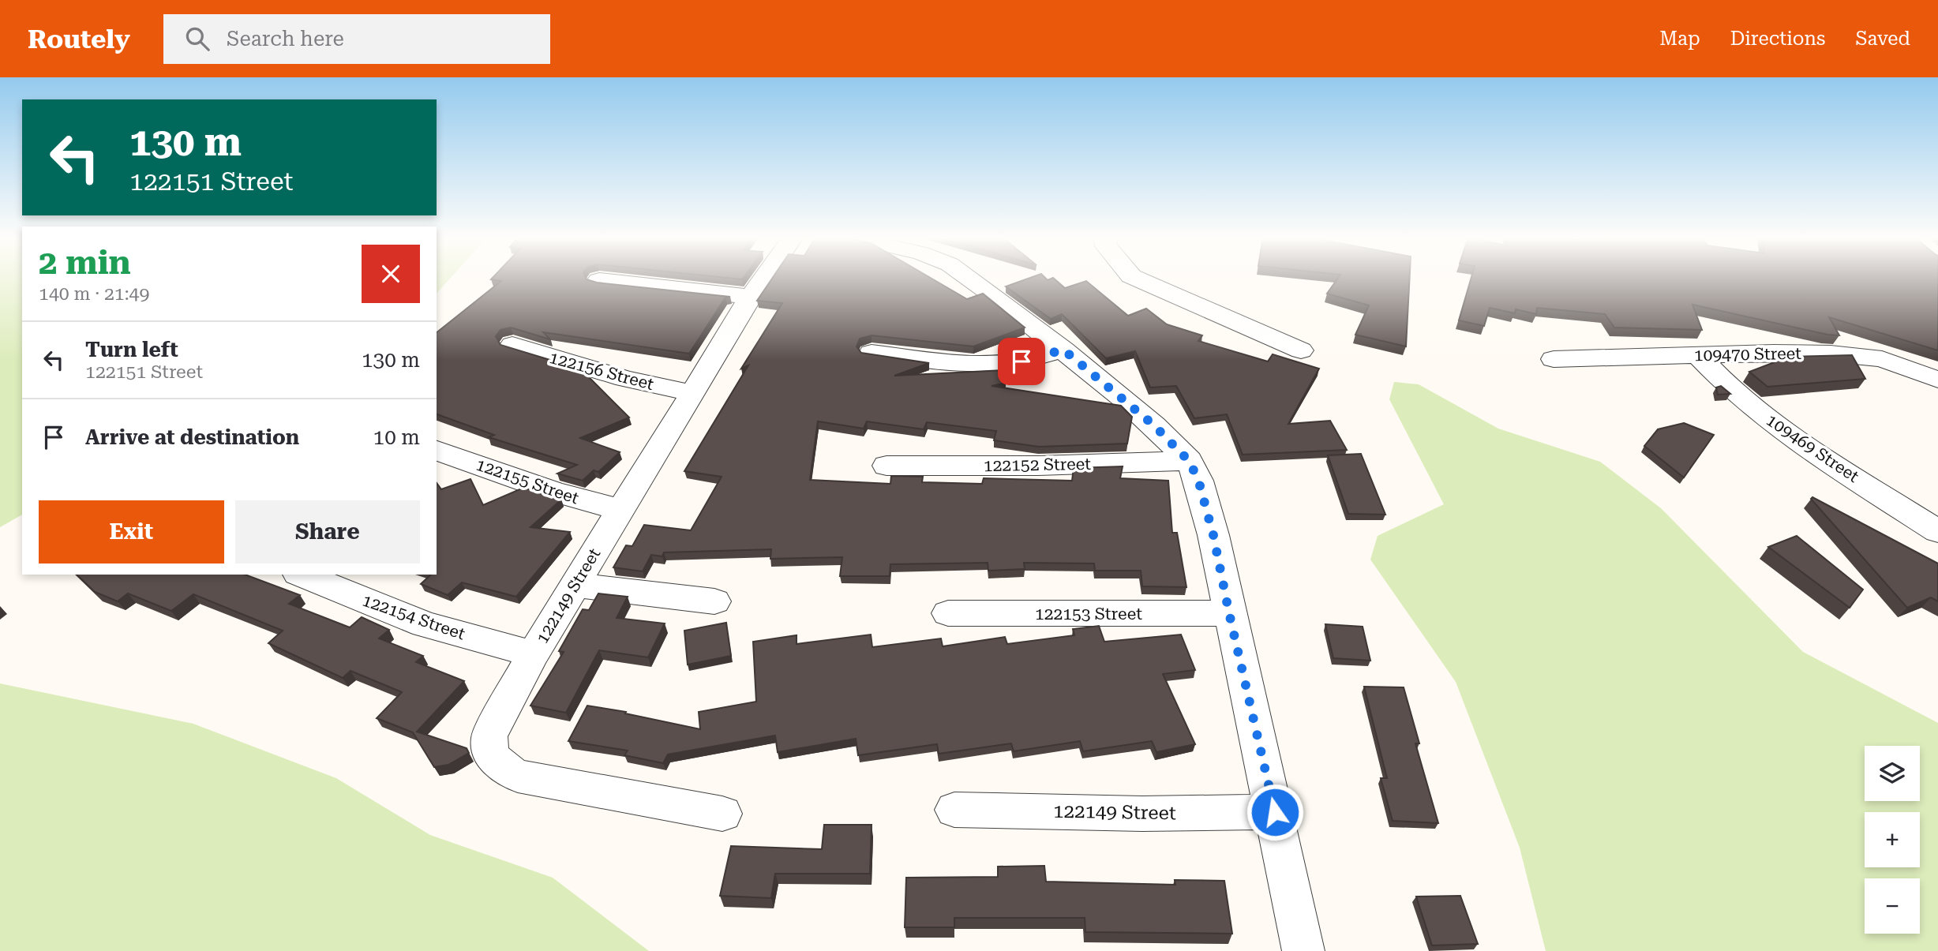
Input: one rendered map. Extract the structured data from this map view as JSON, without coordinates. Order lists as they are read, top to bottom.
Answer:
{
  "streets": {
    "street": [
      "109470 Street",
      "122156 Street",
      "109469 Street",
      "122152 Street",
      "122155 Street",
      "122149 Street",
      "122153 Street",
      "122154 Street"
    ]
  },
  "crossings": [
    ["109470 Street", "109469 Street"],
    ["122156 Street", "122149 Street"],
    ["122155 Street", "122149 Street"],
    ["122149 Street", "122154 Street"]
  ],
  "page": {
    "header": "Routely",
    "search": "Search here",
    "nav": ["Map", "Directions", "Saved"],
    "turn": ["130 m", "122151 Street"],
    "heading": ["2 min", "140 m · 21:49"],
    "list": [
      {
        "name": "Turn left",
        "note": "122151 Street",
        "value": "130 m"
      },
      {
        "name": "Arrive at destination",
        "value": "10 m"
      }
    ],
    "buttons": ["Exit", "Share"],
    "map_buttons": ["+", "−"]
  }
}
